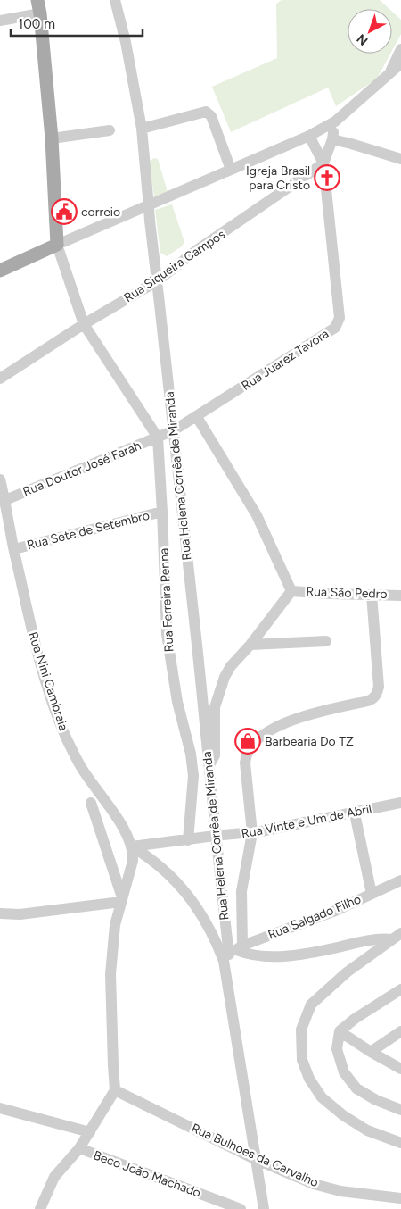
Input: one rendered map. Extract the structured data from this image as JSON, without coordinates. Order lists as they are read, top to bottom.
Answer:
{
  "streets": {
    "street": [
      "Rua Siqueira Campos",
      "Rua Juarez Tavora",
      "Rua Doutor José Farah",
      "Rua Helena Corrêa de Miranda",
      "Rua Sete de Setembro",
      "Rua São Pedro",
      "Rua Ferreira Penna",
      "Rua Nini Cambraia",
      "Rua Vinte e Um de Abril",
      "Rua Salgado Filho",
      "Rua Bulhoes da Carvalho",
      "Beco João Machado"
    ]
  },
  "crossings": [
    ["Rua Siqueira Campos", "Rua Juarez Tavora"],
    ["Rua Siqueira Campos", "Rua Helena Corrêa de Miranda"],
    ["Rua Juarez Tavora", "Rua Doutor José Farah"],
    ["Rua Juarez Tavora", "Rua Helena Corrêa de Miranda"],
    ["Rua Juarez Tavora", "Rua Ferreira Penna"],
    ["Rua Doutor José Farah", "Rua Ferreira Penna"],
    ["Rua Doutor José Farah", "Rua Nini Cambraia"],
    ["Rua Helena Corrêa de Miranda", "Rua Vinte e Um de Abril"],
    ["Rua Helena Corrêa de Miranda", "Rua Salgado Filho"],
    ["Rua Helena Corrêa de Miranda", "Rua Bulhoes da Carvalho"],
    ["Rua Sete de Setembro", "Rua Ferreira Penna"],
    ["Rua Sete de Setembro", "Rua Nini Cambraia"],
    ["Rua Ferreira Penna", "Rua Vinte e Um de Abril"],
    ["Rua Nini Cambraia", "Rua Vinte e Um de Abril"]
  ],
  "places": {
    "church": ["Igreja Brasil para Cristo"],
    "public building": ["correio"],
    "shop": ["Barbearia Do TZ"]
  },
  "scale_bar": "100 m",
  "north": "bottom left"
}
